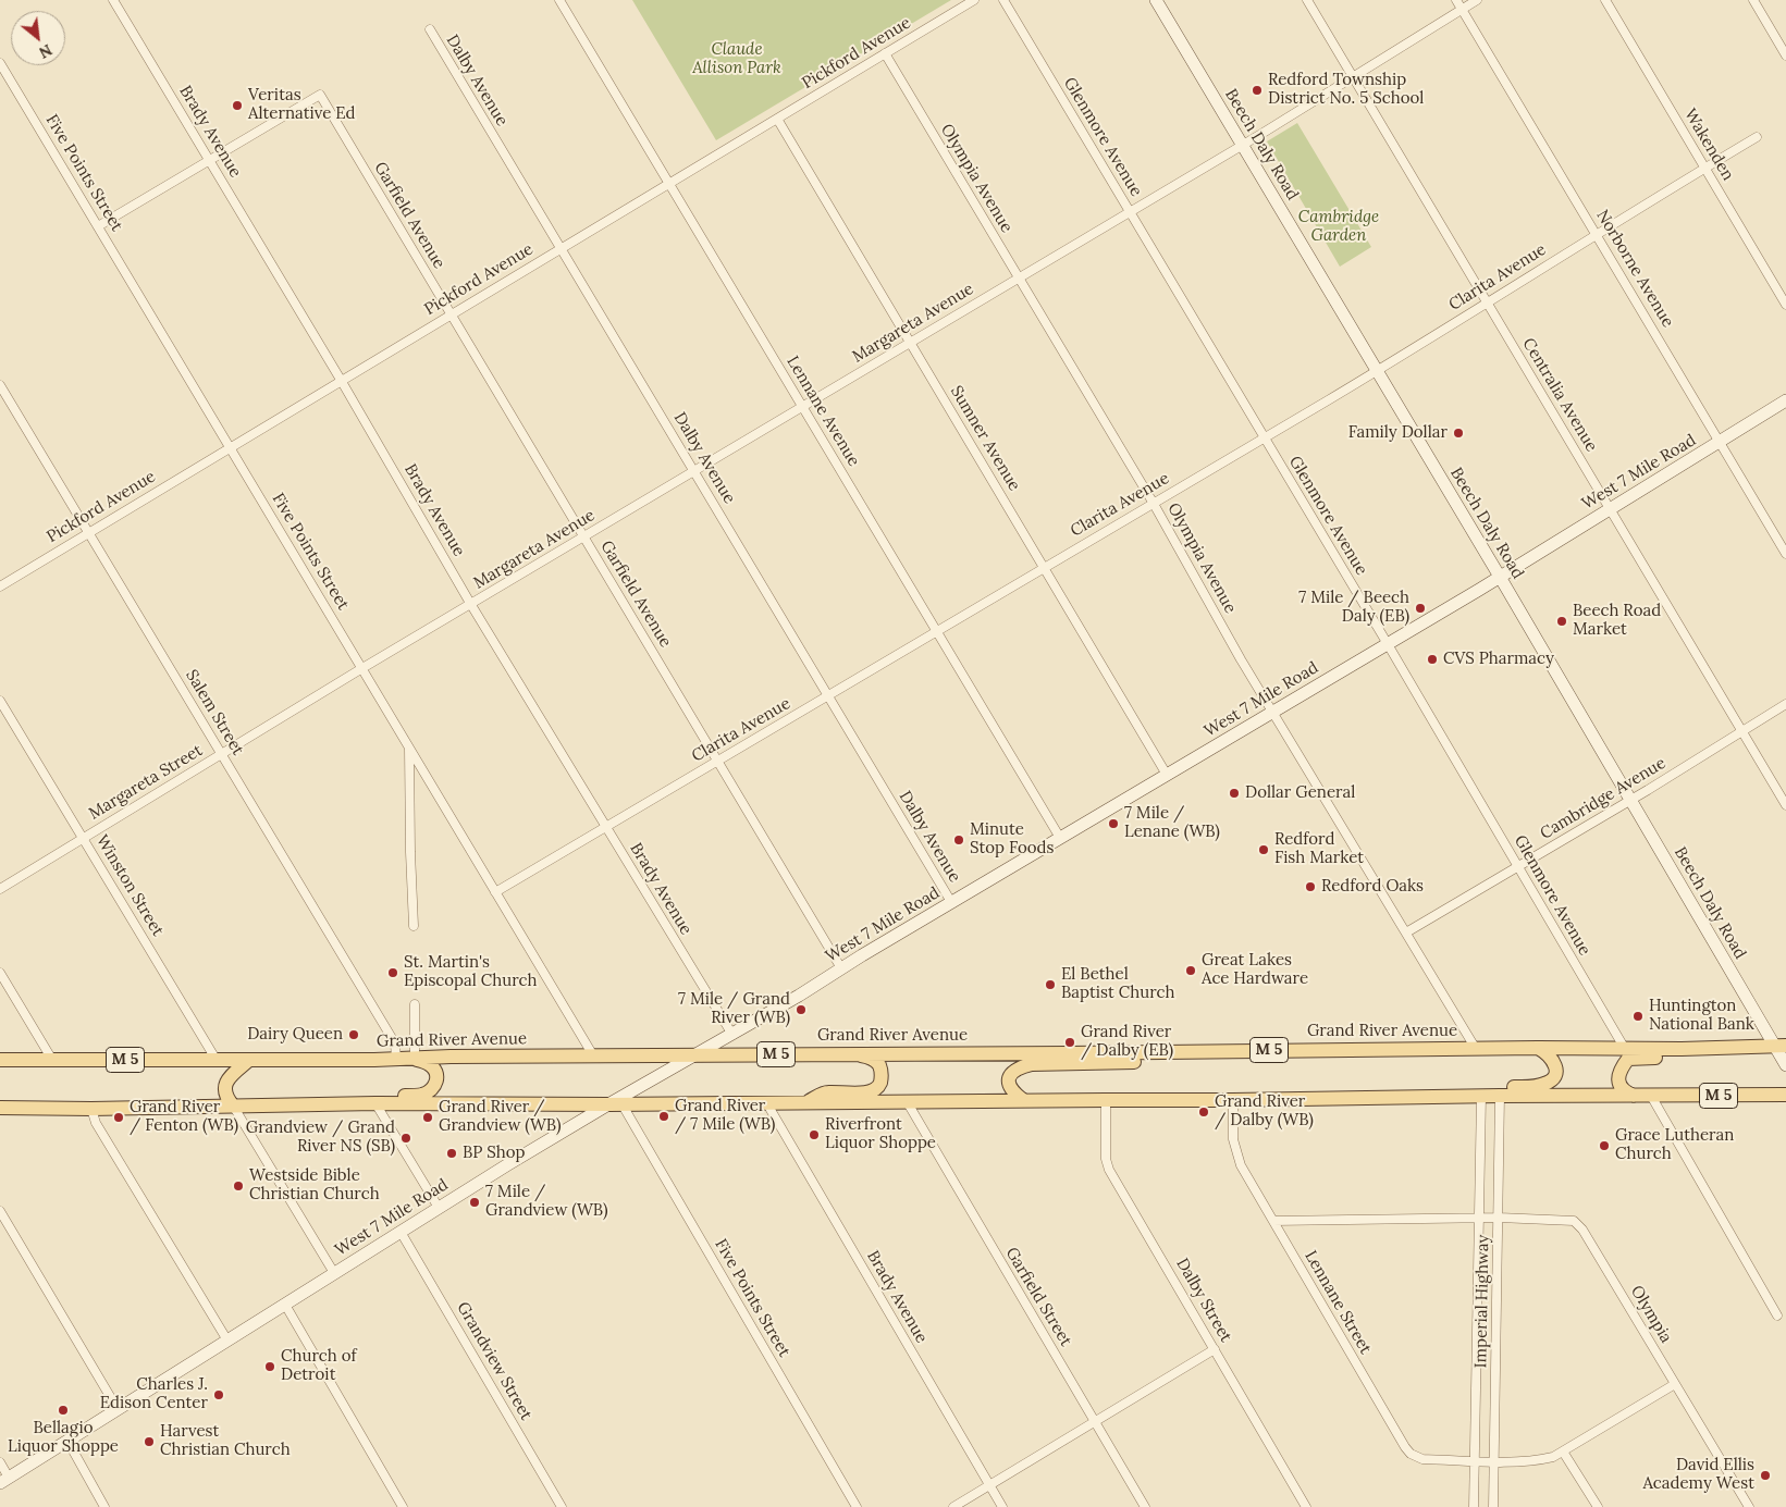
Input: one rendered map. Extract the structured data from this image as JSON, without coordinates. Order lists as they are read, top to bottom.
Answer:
{
  "streets": {
    "main road": [
      "Beech Daly Road",
      "West 7 Mile Road",
      "Grand River Avenue",
      "M 5"
    ],
    "street": [
      "Pickford Avenue",
      "Dalby Avenue",
      "Brady Avenue",
      "Glenmore Avenue",
      "Wakenden",
      "Five Points Street",
      "Olympia Avenue",
      "Garfield Avenue",
      "Norborne Avenue",
      "Clarita Avenue",
      "Margareta Avenue",
      "Centralia Avenue",
      "Lennane Avenue",
      "Sumner Avenue",
      "Salem Street",
      "Margareta Street",
      "Cambridge Avenue",
      "Winston Street",
      "Garfield Street",
      "Dalby Street",
      "Imperial Highway",
      "Lennane Street",
      "Olympia",
      "Grandview Street"
    ]
  },
  "crossings": [
    ["Pickford Avenue", "Dalby Avenue"],
    ["Pickford Avenue", "Brady Avenue"],
    ["Pickford Avenue", "Five Points Street"],
    ["Pickford Avenue", "Olympia Avenue"],
    ["Pickford Avenue", "Garfield Avenue"],
    ["Pickford Avenue", "Lennane Avenue"],
    ["Pickford Avenue", "Sumner Avenue"],
    ["Pickford Avenue", "Salem Street"],
    ["Dalby Avenue", "Clarita Avenue"],
    ["Dalby Avenue", "Margareta Avenue"],
    ["Dalby Avenue", "West 7 Mile Road"],
    ["Brady Avenue", "Garfield Avenue"],
    ["Brady Avenue", "Clarita Avenue"],
    ["Brady Avenue", "Margareta Avenue"],
    ["Brady Avenue", "West 7 Mile Road"],
    ["Brady Avenue", "M 5"],
    ["Glenmore Avenue", "Clarita Avenue"],
    ["Glenmore Avenue", "Margareta Avenue"],
    ["Glenmore Avenue", "West 7 Mile Road"],
    ["Glenmore Avenue", "Cambridge Avenue"],
    ["Glenmore Avenue", "Grand River Avenue"],
    ["Beech Daly Road", "Clarita Avenue"],
    ["Beech Daly Road", "Margareta Avenue"],
    ["Beech Daly Road", "West 7 Mile Road"],
    ["Beech Daly Road", "Cambridge Avenue"],
    ["Beech Daly Road", "Grand River Avenue"],
    ["Wakenden", "Clarita Avenue"],
    ["Five Points Street", "Clarita Avenue"],
    ["Five Points Street", "Margareta Avenue"],
    ["Five Points Street", "West 7 Mile Road"],
    ["Five Points Street", "Margareta Street"],
    ["Five Points Street", "Grand River Avenue"],
    ["Five Points Street", "M 5"],
    ["Olympia Avenue", "Clarita Avenue"],
    ["Olympia Avenue", "Margareta Avenue"],
    ["Olympia Avenue", "West 7 Mile Road"],
    ["Olympia Avenue", "Cambridge Avenue"],
    ["Olympia Avenue", "Grand River Avenue"],
    ["Garfield Avenue", "Clarita Avenue"],
    ["Garfield Avenue", "Margareta Avenue"],
    ["Garfield Avenue", "West 7 Mile Road"],
    ["Norborne Avenue", "Clarita Avenue"],
    ["Norborne Avenue", "Margareta Avenue"],
    ["Norborne Avenue", "West 7 Mile Road"],
    ["Clarita Avenue", "Centralia Avenue"],
    ["Clarita Avenue", "Lennane Avenue"],
    ["Clarita Avenue", "Sumner Avenue"],
    ["Margareta Avenue", "Centralia Avenue"],
    ["Margareta Avenue", "Lennane Avenue"],
    ["Margareta Avenue", "Sumner Avenue"],
    ["Margareta Avenue", "Margareta Street"],
    ["Centralia Avenue", "West 7 Mile Road"],
    ["Centralia Avenue", "Cambridge Avenue"],
    ["Lennane Avenue", "West 7 Mile Road"],
    ["Sumner Avenue", "West 7 Mile Road"],
    ["West 7 Mile Road", "Grand River Avenue"],
    ["West 7 Mile Road", "M 5"],
    ["West 7 Mile Road", "Grandview Street"],
    ["Salem Street", "Margareta Street"],
    ["Salem Street", "Grand River Avenue"],
    ["Margareta Street", "Winston Street"],
    ["Winston Street", "Grand River Avenue"],
    ["M 5", "Garfield Street"],
    ["M 5", "Dalby Street"],
    ["M 5", "Imperial Highway"],
    ["M 5", "Lennane Street"],
    ["Imperial Highway", "Lennane Street"],
    ["Imperial Highway", "Olympia"],
    ["Lennane Street", "Olympia"]
  ],
  "parks": ["Claude Allison Park", "Cambridge Garden"],
  "places": [
    "Redford Township District No. 5 School",
    "Veritas Alternative Ed",
    "Family Dollar",
    "7 Mile / Beech Daly (EB)",
    "Beech Road Market",
    "CVS Pharmacy",
    "Dollar General",
    "7 Mile / Lenane (WB)",
    "Minute Stop Foods",
    "Redford Fish Market",
    "Redford Oaks",
    "Great Lakes Ace Hardware",
    "St. Martin's Episcopal Church",
    "El Bethel Baptist Church",
    "7 Mile / Grand River (WB)",
    "Huntington National Bank",
    "Dairy Queen",
    "Grand River / Dalby (EB)",
    "Grand River / Dalby (WB)",
    "Grand River / 7 Mile (WB)",
    "Grand River / Fenton (WB)",
    "Grand River / Grandview (WB)",
    "Riverfront Liquor Shoppe",
    "Grandview / Grand River NS (SB)",
    "Grace Lutheran Church",
    "BP Shop",
    "Westside Bible Christian Church",
    "7 Mile / Grandview (WB)",
    "Church of Detroit",
    "Charles J. Edison Center",
    "Bellagio Liquor Shoppe",
    "Harvest Christian Church",
    "David Ellis Academy West"
  ],
  "north": "bottom right"
}
